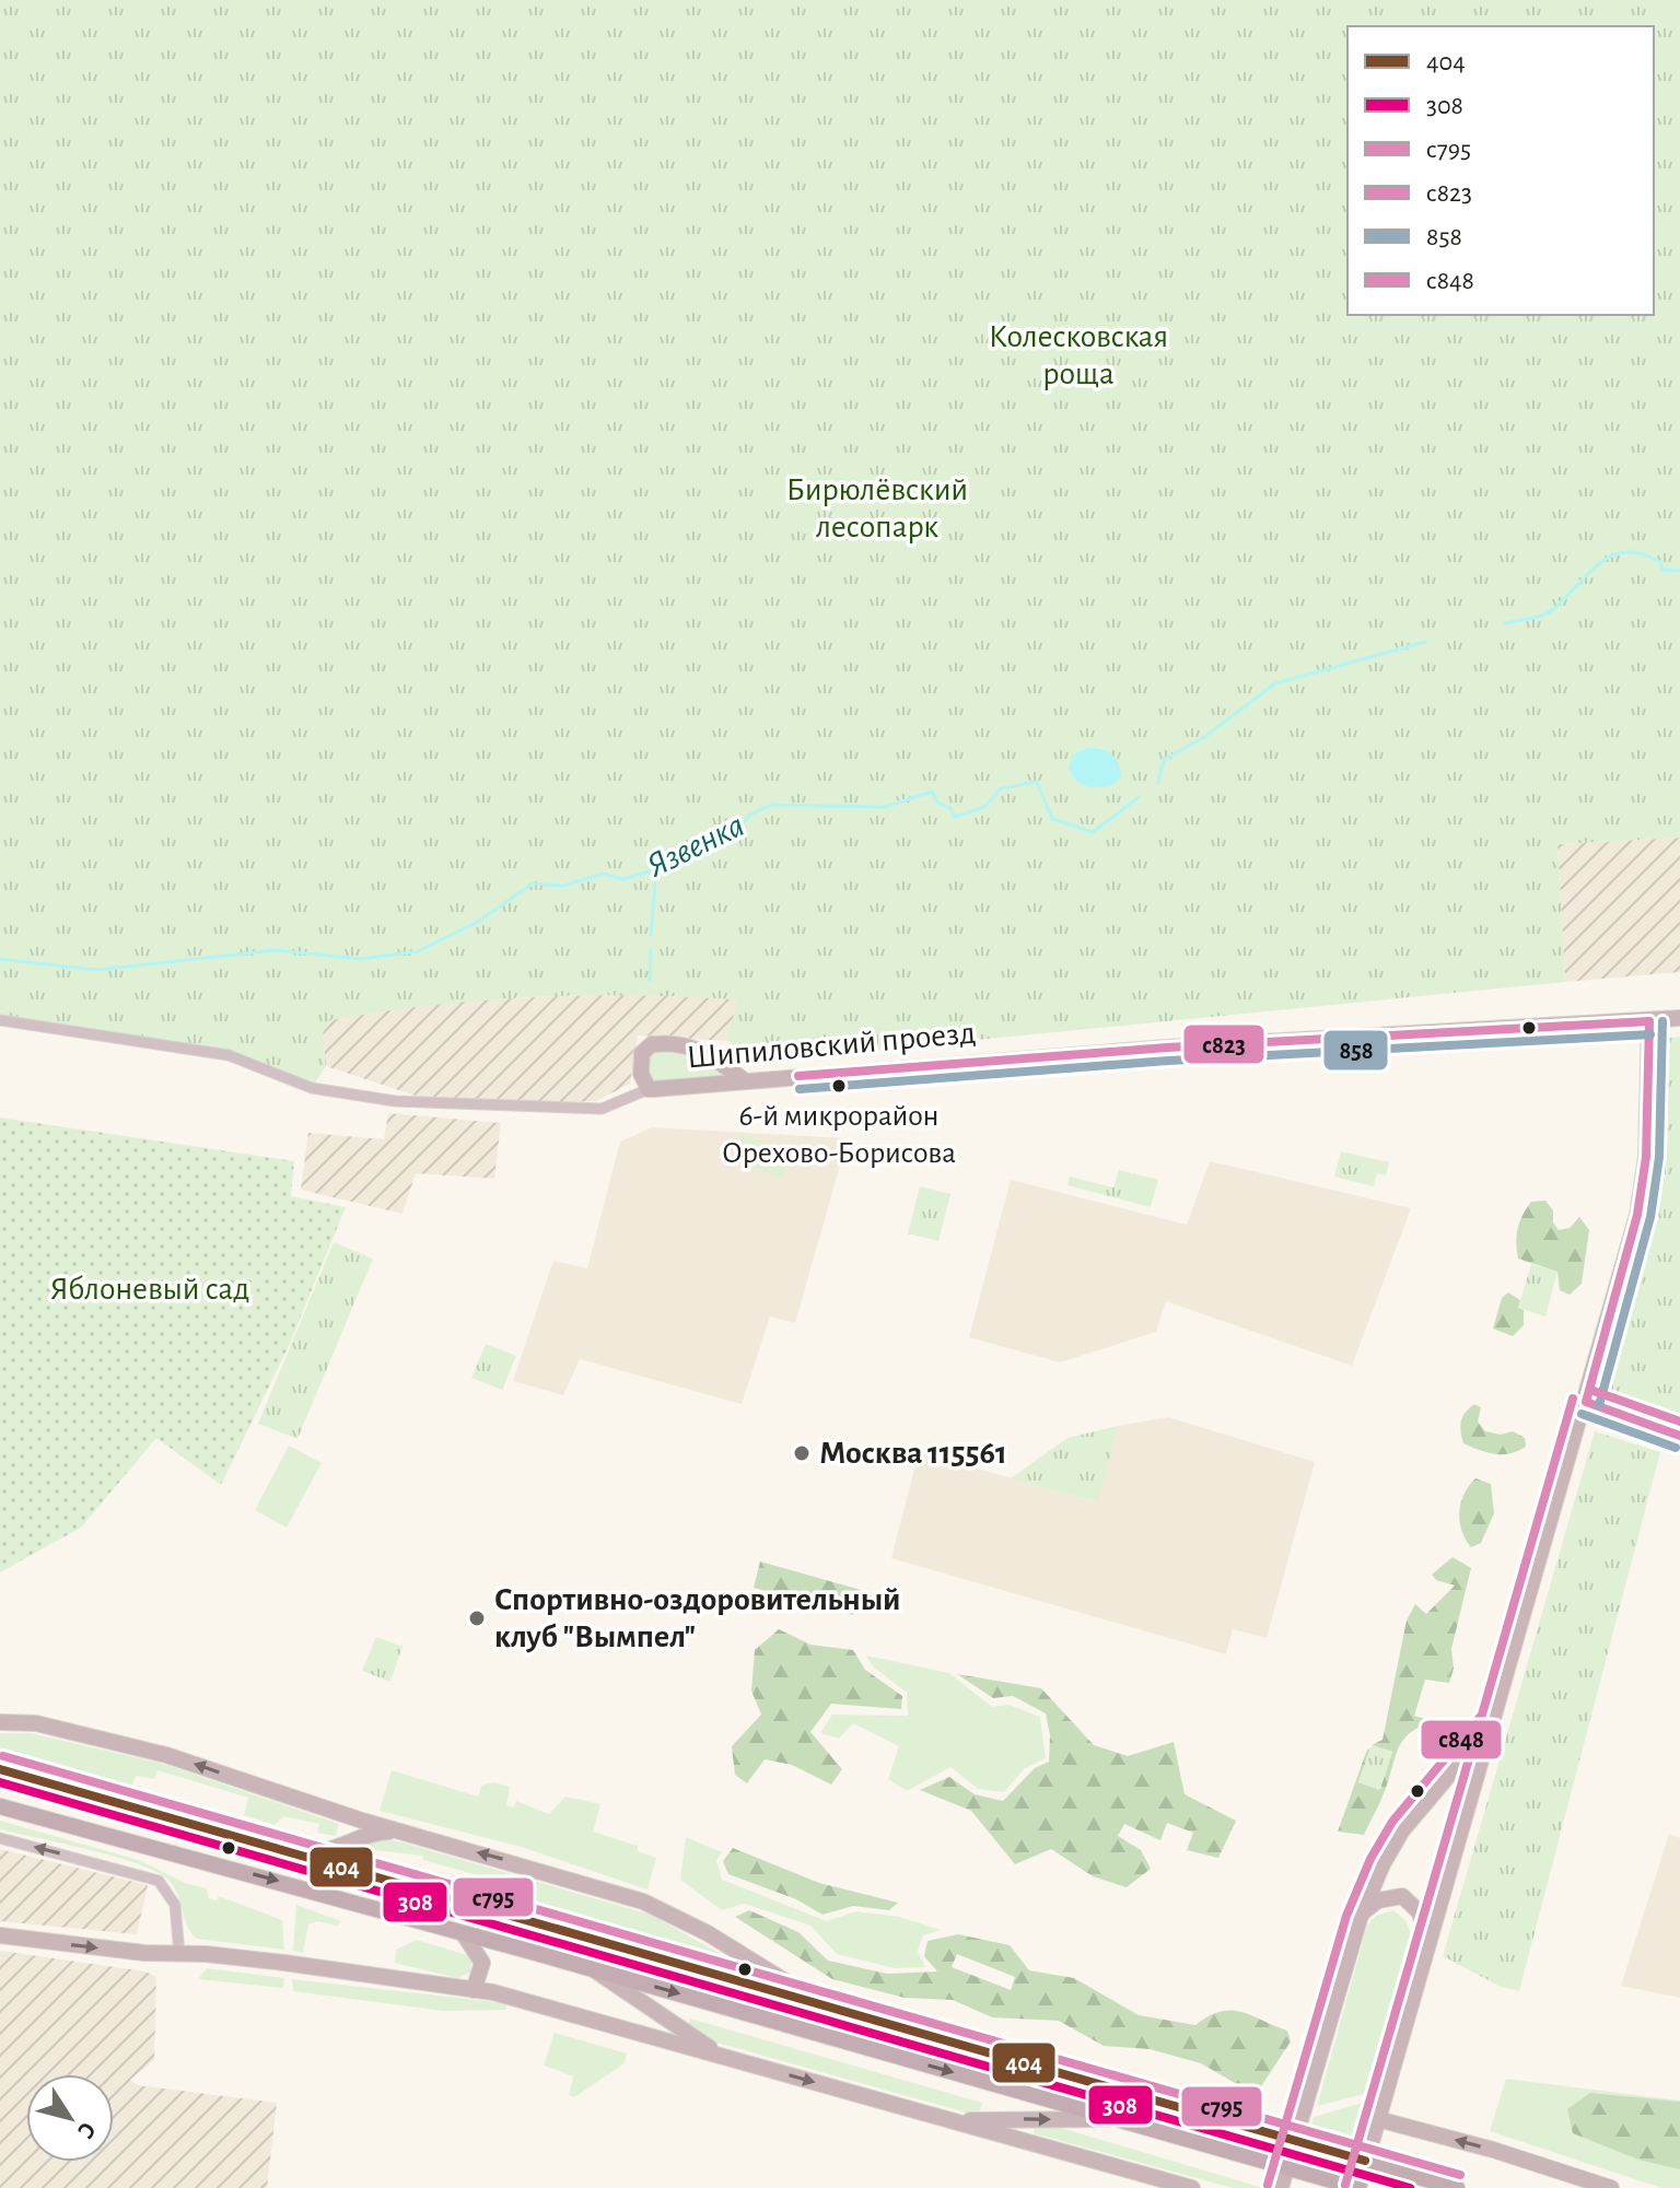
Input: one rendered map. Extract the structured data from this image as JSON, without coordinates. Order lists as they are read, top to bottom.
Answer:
{
  "streets": {
    "main road": ["Шипиловский проезд"]
  },
  "water": ["Язвенка"],
  "parks": ["Колесковская роща", "Бирюлёвский лесопарк", "Яблоневый сад"],
  "places": ["6-й микрорайон Орехово-Борисова", "Москва 115561", "Спортивно-оздоровительный клуб \"Вымпел\""],
  "lines": [
    "transit line с823",
    "transit line 858",
    "transit line с848",
    "transit line с795",
    "transit line 404",
    "transit line 308"
  ],
  "legend": [
    "404",
    "308",
    "с795",
    "с823",
    "858",
    "с848"
  ],
  "north": "bottom right"
}
